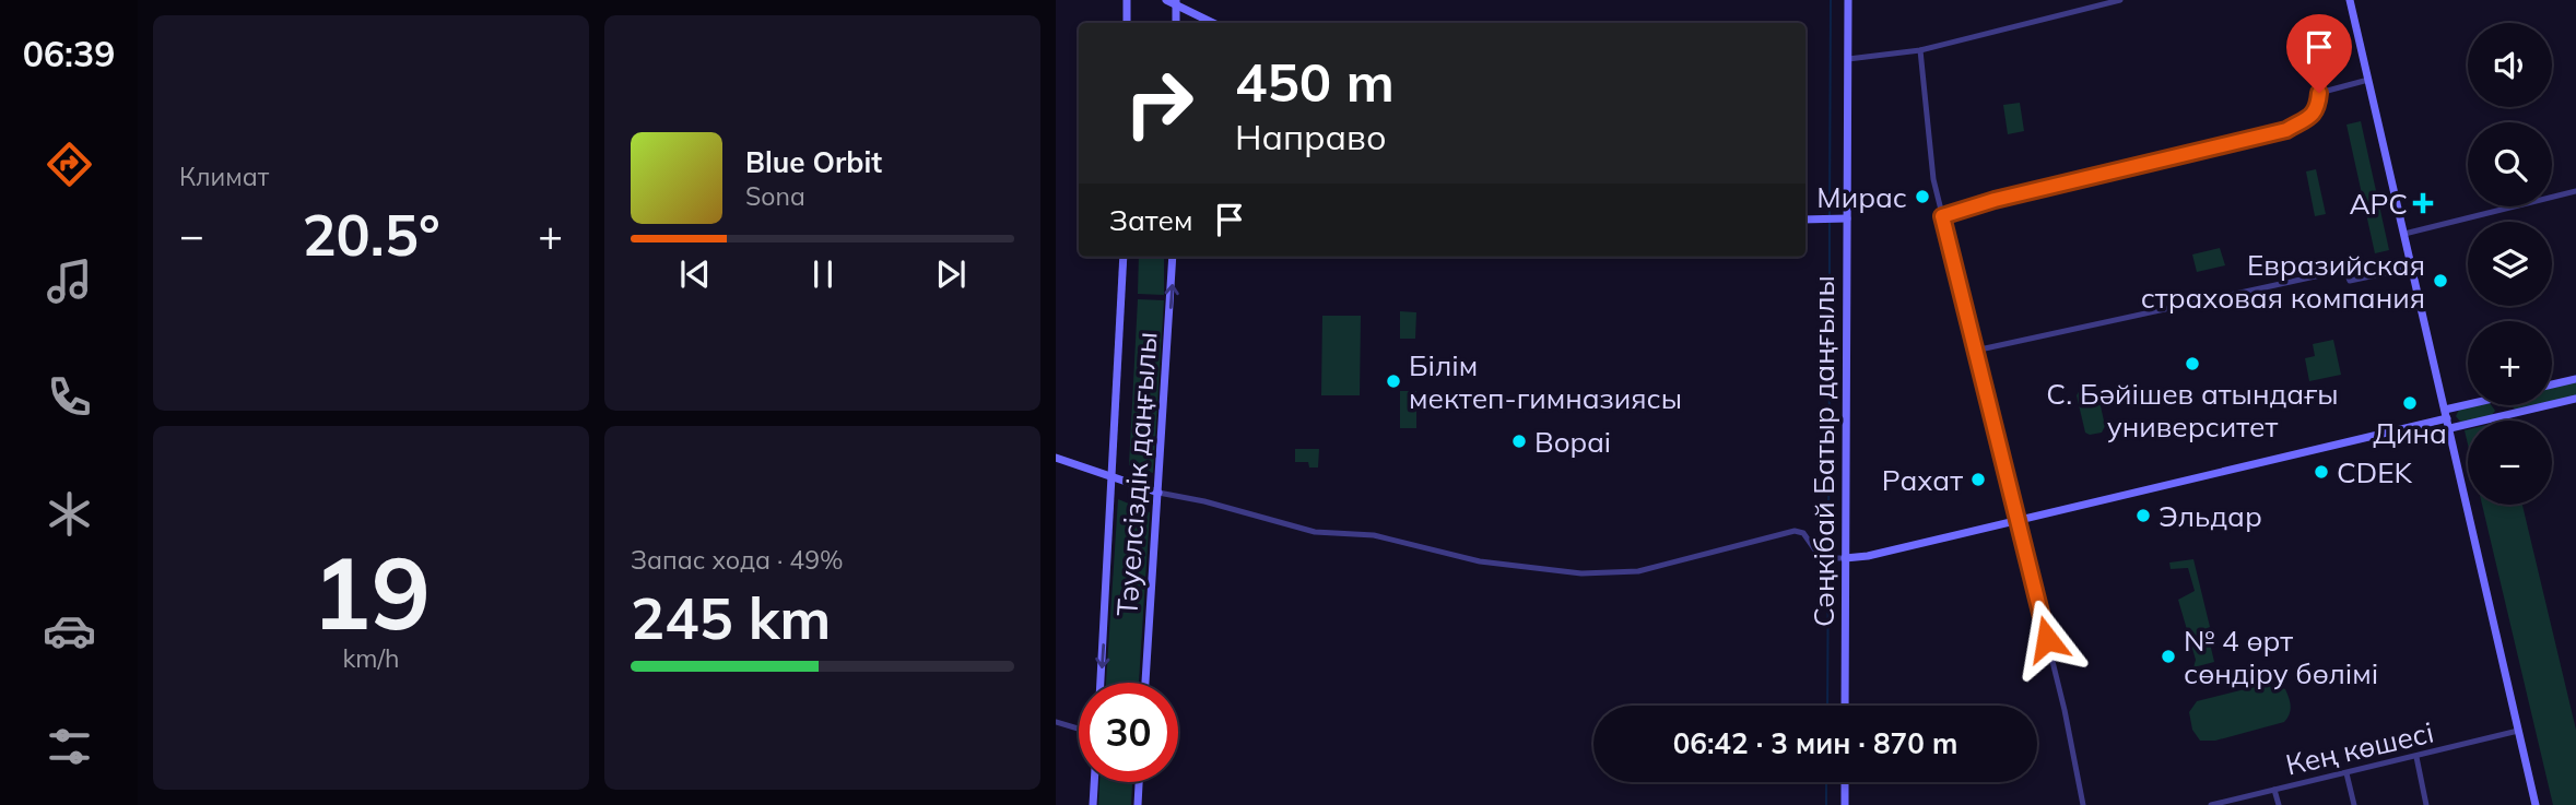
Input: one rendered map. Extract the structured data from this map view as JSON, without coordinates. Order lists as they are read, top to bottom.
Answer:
{
  "streets": {
    "street": ["Сәңкібай Батыр даңғылы", "Тәуелсіздік даңғылы", "Кең көшесі"]
  },
  "places": {
    "other": [
      "Мирас",
      "Евразийская страховая компания",
      "С. Бәйішев атындағы университет",
      "Білім мектеп-гимназиясы",
      "Дина",
      "Bopai",
      "CDEK",
      "Рахат",
      "Эльдар",
      "№ 4 өрт сөндіру бөлімі"
    ],
    "health": ["АРС"]
  },
  "page": {
    "tabs": "06:39",
    "tile": [
      "Климат",
      ["19", "km/h"],
      ["Запас хода · 49%", "245 km"]
    ],
    "map_buttons": ["+", "−"],
    "turn": ["450 m", "Направо"],
    "song": ["Blue Orbit", "Sona"],
    "then": "Затем",
    "heat": ["−", "20.5°", "+"],
    "limit": "30",
    "trip": "06:42 · 3 мин · 870 m"
  }
}
